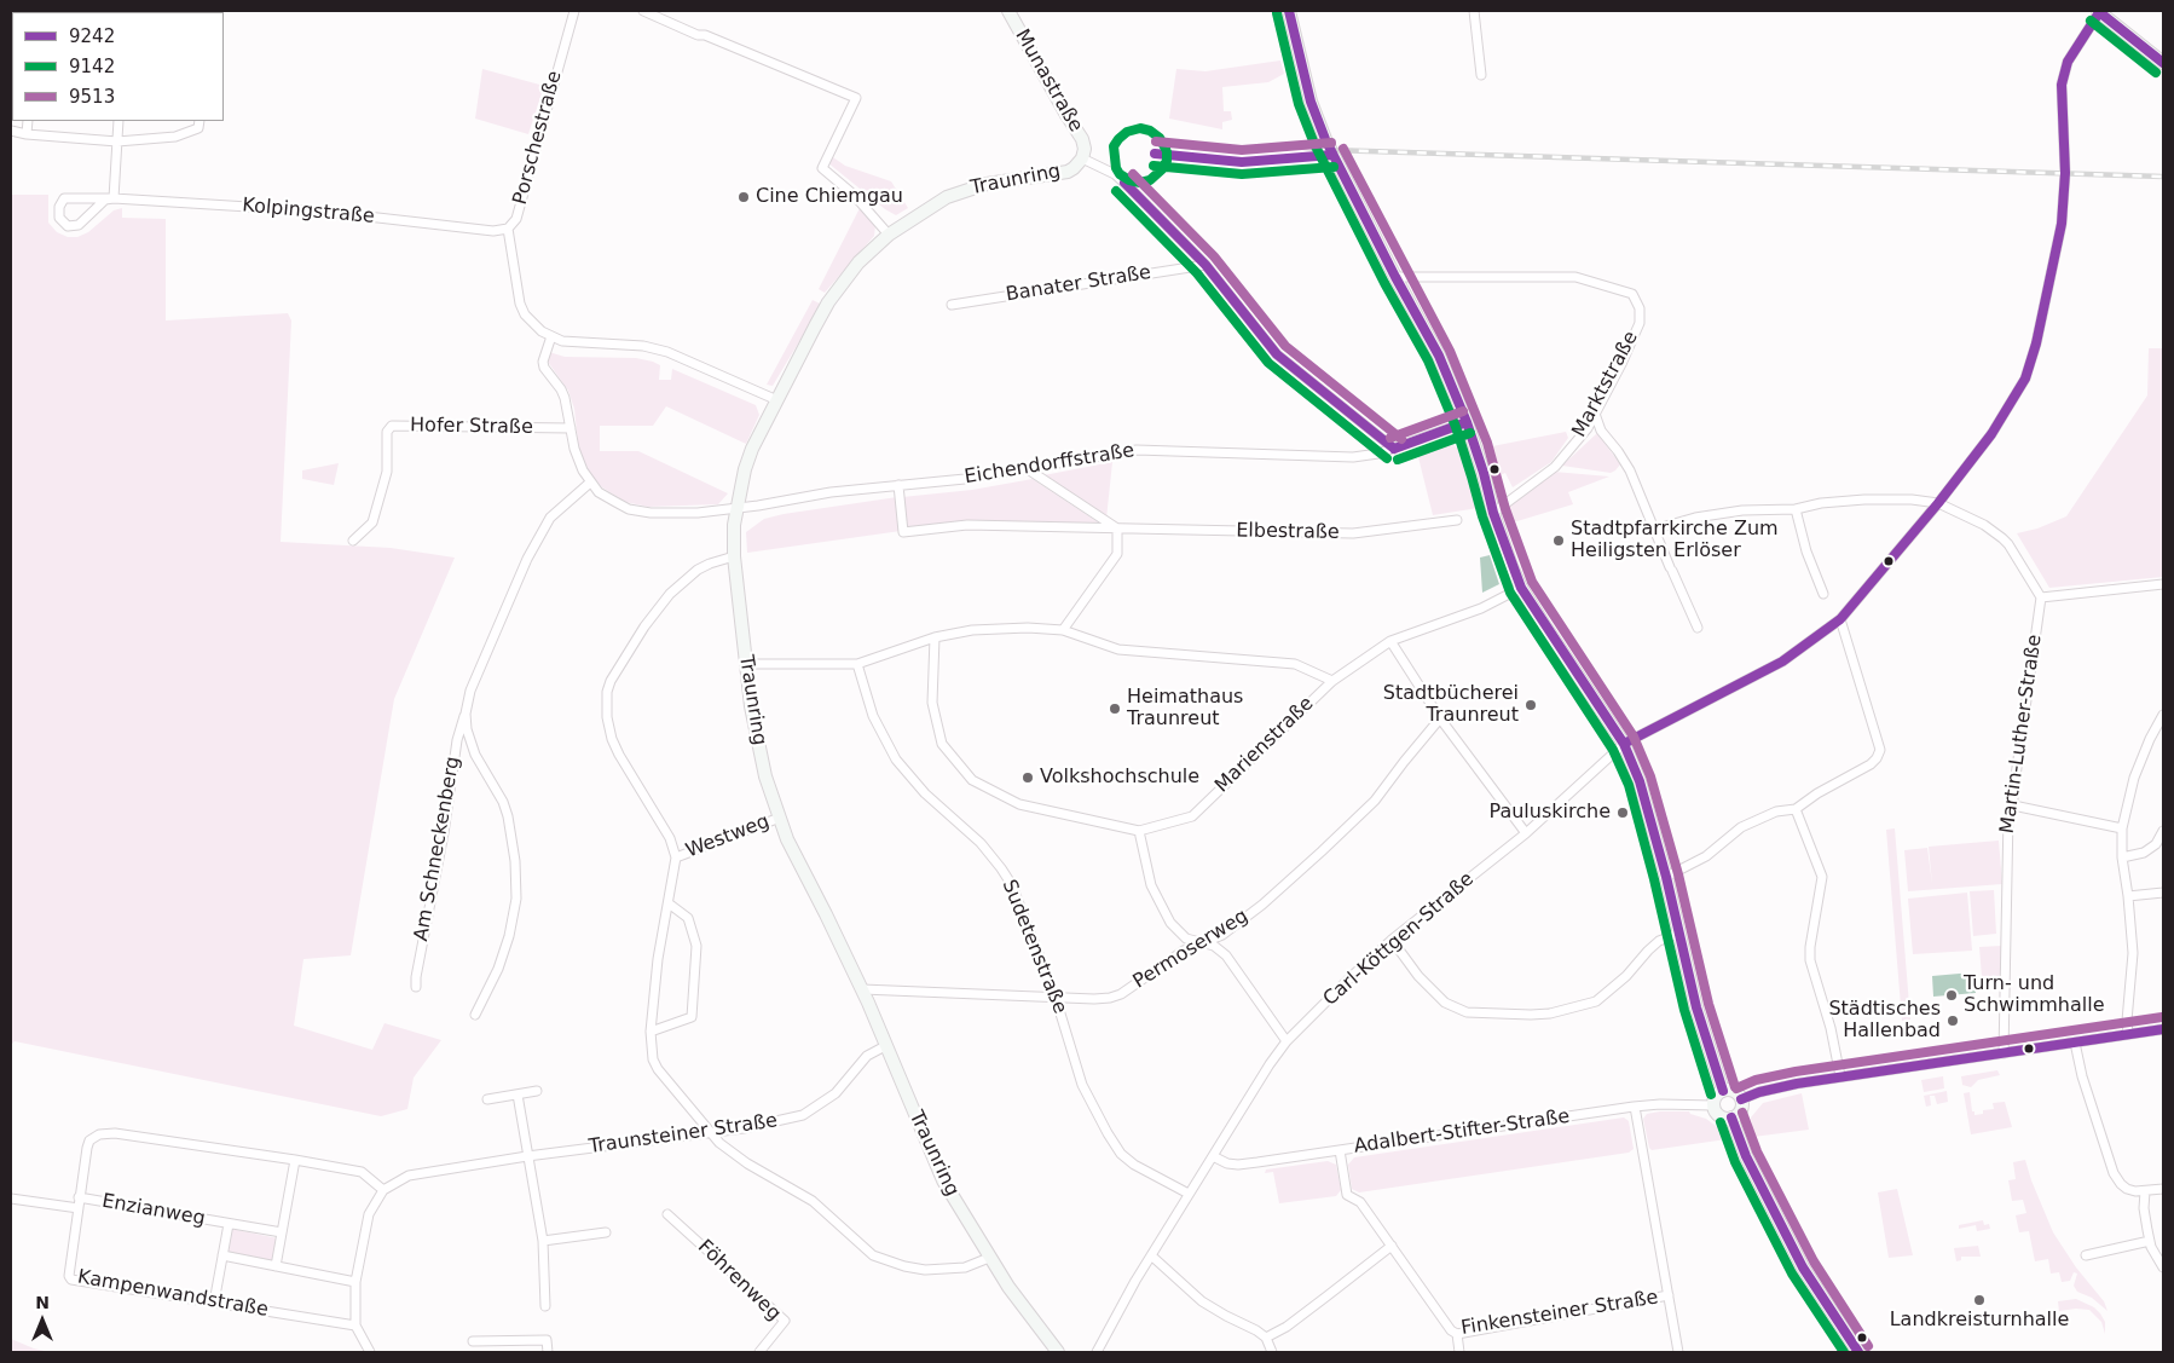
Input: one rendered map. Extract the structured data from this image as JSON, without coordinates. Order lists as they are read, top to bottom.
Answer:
{
  "streets": {
    "street": [
      "Munastraße",
      "Porschestraße",
      "Traunring",
      "Kolpingstraße",
      "Banater Straße",
      "Marktstraße",
      "Hofer Straße",
      "Eichendorffstraße",
      "Elbestraße",
      "Martin-Luther-Straße",
      "Marienstraße",
      "Westweg",
      "Am Schneckenberg",
      "Carl-Köttgen-Straße",
      "Sudetenstraße",
      "Permoserweg",
      "Adalbert-Stifter-Straße",
      "Traunsteiner Straße",
      "Enzianweg",
      "Föhrenweg",
      "Kampenwandstraße",
      "Finkensteiner Straße"
    ]
  },
  "crossings": [
    ["Munastraße", "Traunring"],
    ["Munastraße", "Banater Straße"],
    ["Munastraße", "Eichendorffstraße"],
    ["Porschestraße", "Traunring"],
    ["Porschestraße", "Kolpingstraße"],
    ["Traunring", "Eichendorffstraße"],
    ["Traunring", "Westweg"],
    ["Traunring", "Permoserweg"],
    ["Traunring", "Traunsteiner Straße"],
    ["Eichendorffstraße", "Elbestraße"],
    ["Carl-Köttgen-Straße", "Sudetenstraße"],
    ["Carl-Köttgen-Straße", "Adalbert-Stifter-Straße"],
    ["Sudetenstraße", "Permoserweg"],
    ["Adalbert-Stifter-Straße", "Finkensteiner Straße"],
    ["Traunsteiner Straße", "Kampenwandstraße"],
    ["Enzianweg", "Kampenwandstraße"]
  ],
  "places": [
    "Cine Chiemgau",
    "Stadtpfarrkirche Zum Heiligsten Erlöser",
    "Stadtbücherei Traunreut",
    "Heimathaus Traunreut",
    "Volkshochschule",
    "Pauluskirche",
    "Turn- und Schwimmhalle",
    "Städtisches Hallenbad",
    "Landkreisturnhalle"
  ],
  "lines": ["transit line 9242", "transit line 9142", "transit line 9513"],
  "legend": ["9242", "9142", "9513"],
  "north": "top"
}
